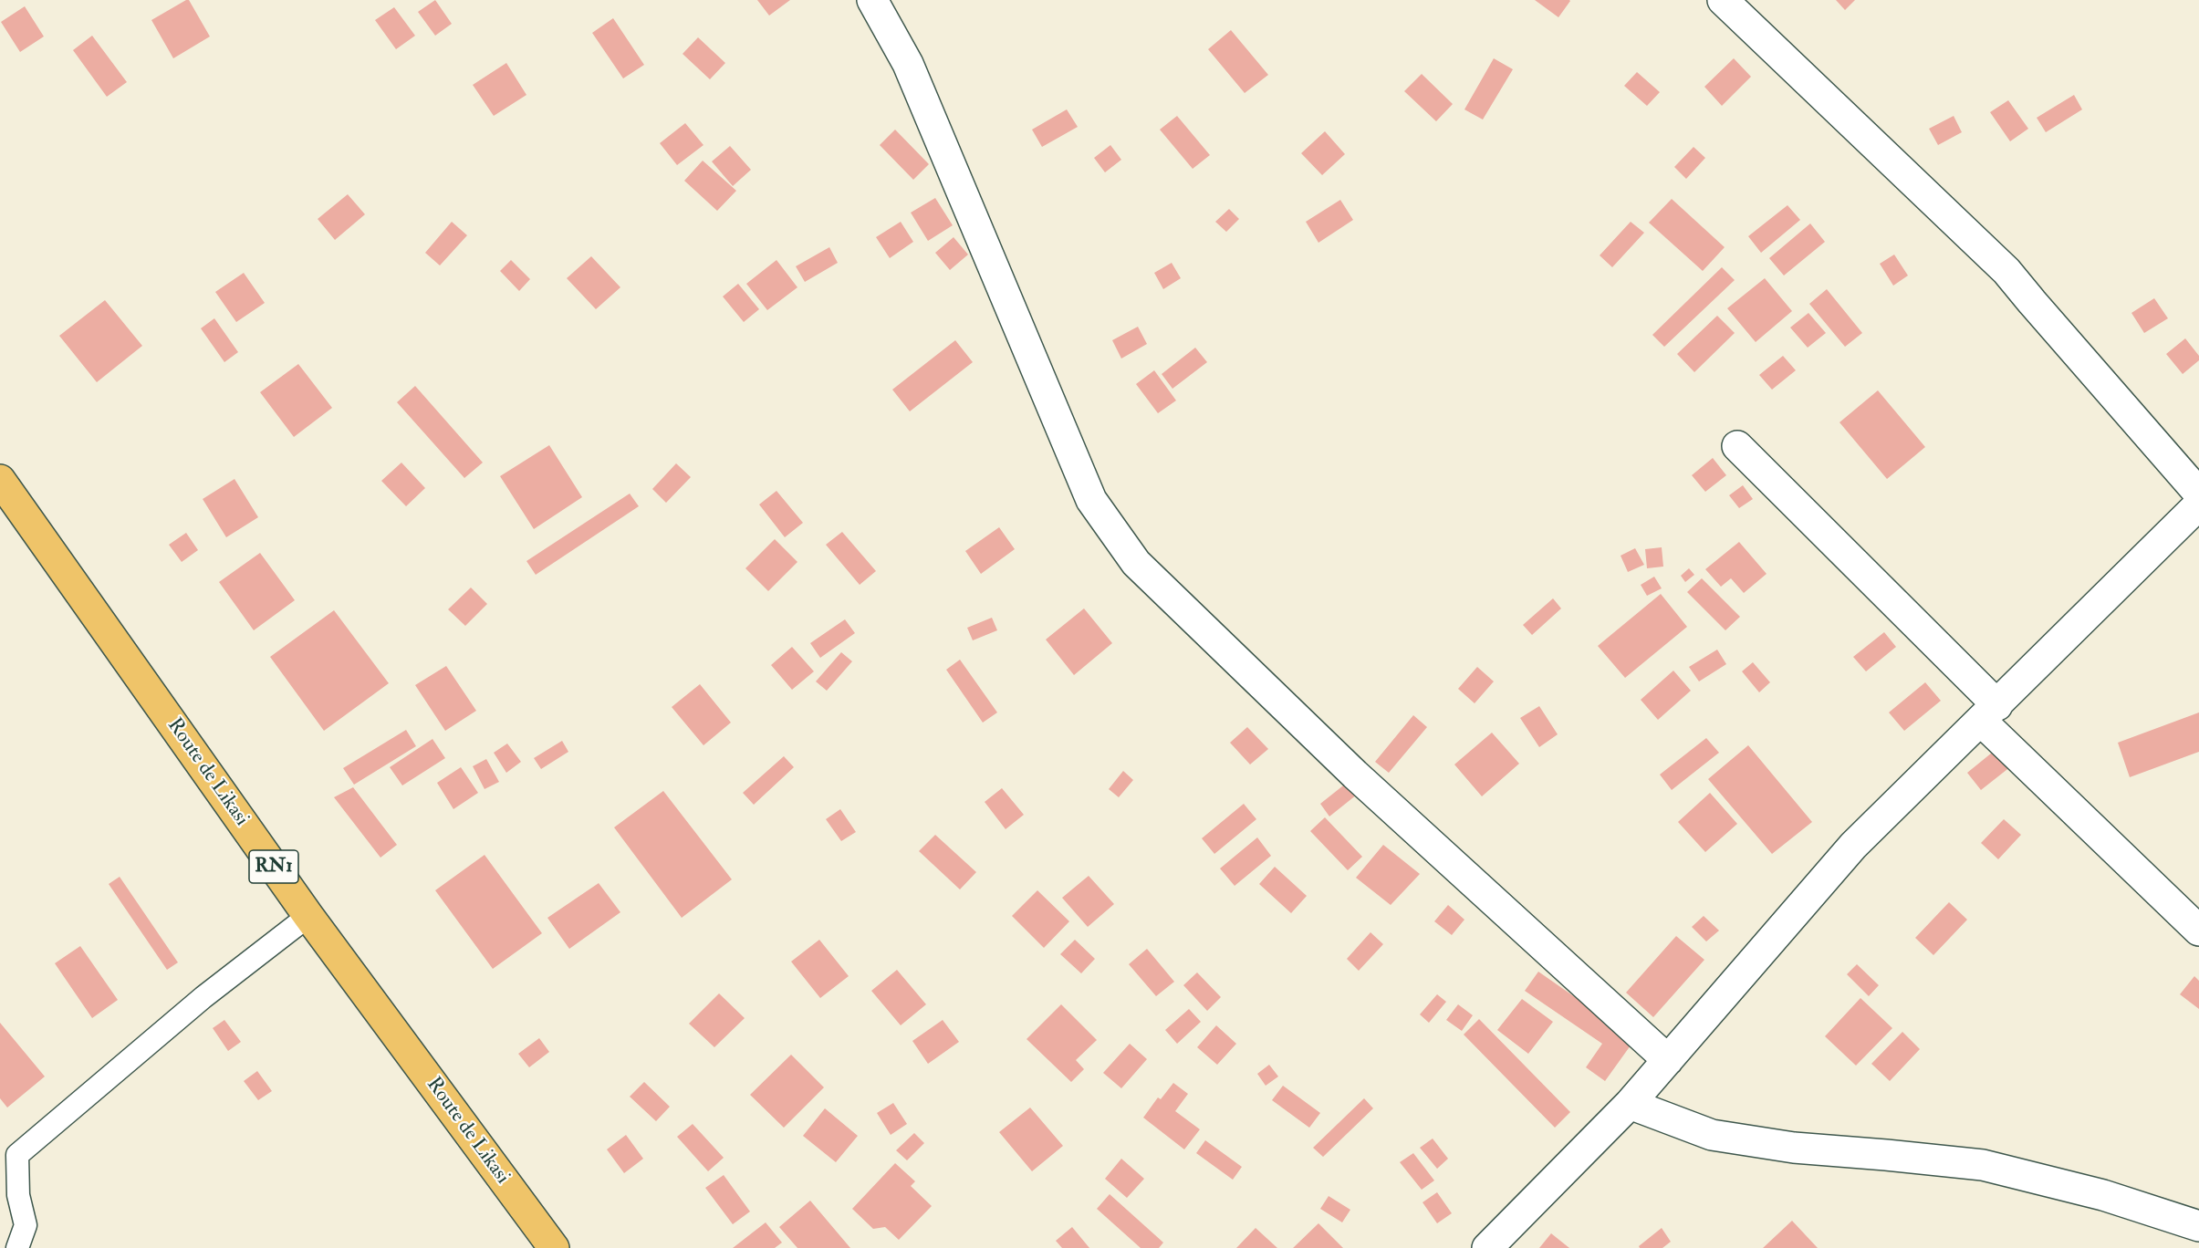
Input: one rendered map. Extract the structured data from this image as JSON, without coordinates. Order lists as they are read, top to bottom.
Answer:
{
  "streets": {
    "highway": ["Route de Likasi", "RN1"]
  }
}
